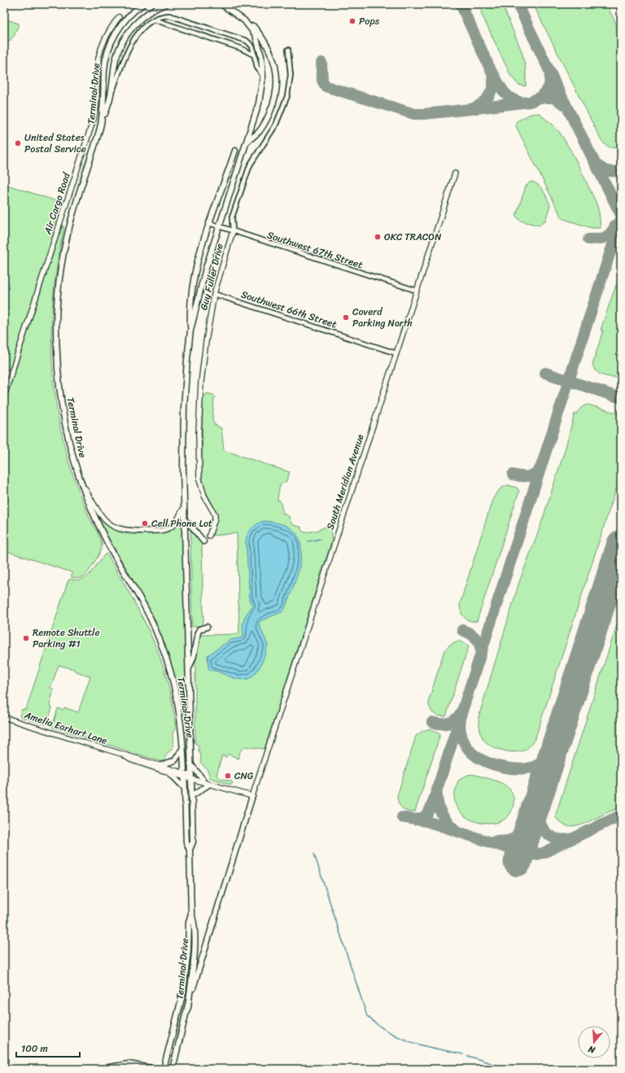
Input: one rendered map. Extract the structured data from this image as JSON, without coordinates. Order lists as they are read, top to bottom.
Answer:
{
  "streets": {
    "main road": ["Terminal Drive"],
    "street": [
      "Air Cargo Road",
      "Southwest 67th Street",
      "Guy Fuller Drive",
      "Southwest 66th Street",
      "South Meridian Avenue",
      "Amelia Earhart Lane"
    ]
  },
  "crossings": [
    ["Terminal Drive", "Southwest 67th Street"],
    ["Terminal Drive", "Amelia Earhart Lane"],
    ["Southwest 67th Street", "Guy Fuller Drive"],
    ["Southwest 67th Street", "South Meridian Avenue"],
    ["Guy Fuller Drive", "Southwest 66th Street"],
    ["Southwest 66th Street", "South Meridian Avenue"],
    ["South Meridian Avenue", "Amelia Earhart Lane"]
  ],
  "places": [
    "Pops",
    "United States Postal Service",
    "OKC TRACON",
    "Coverd Parking North",
    "Cell Phone Lot",
    "Remote Shuttle Parking #1",
    "CNG"
  ],
  "scale_bar": "100 m",
  "north": "bottom"
}
